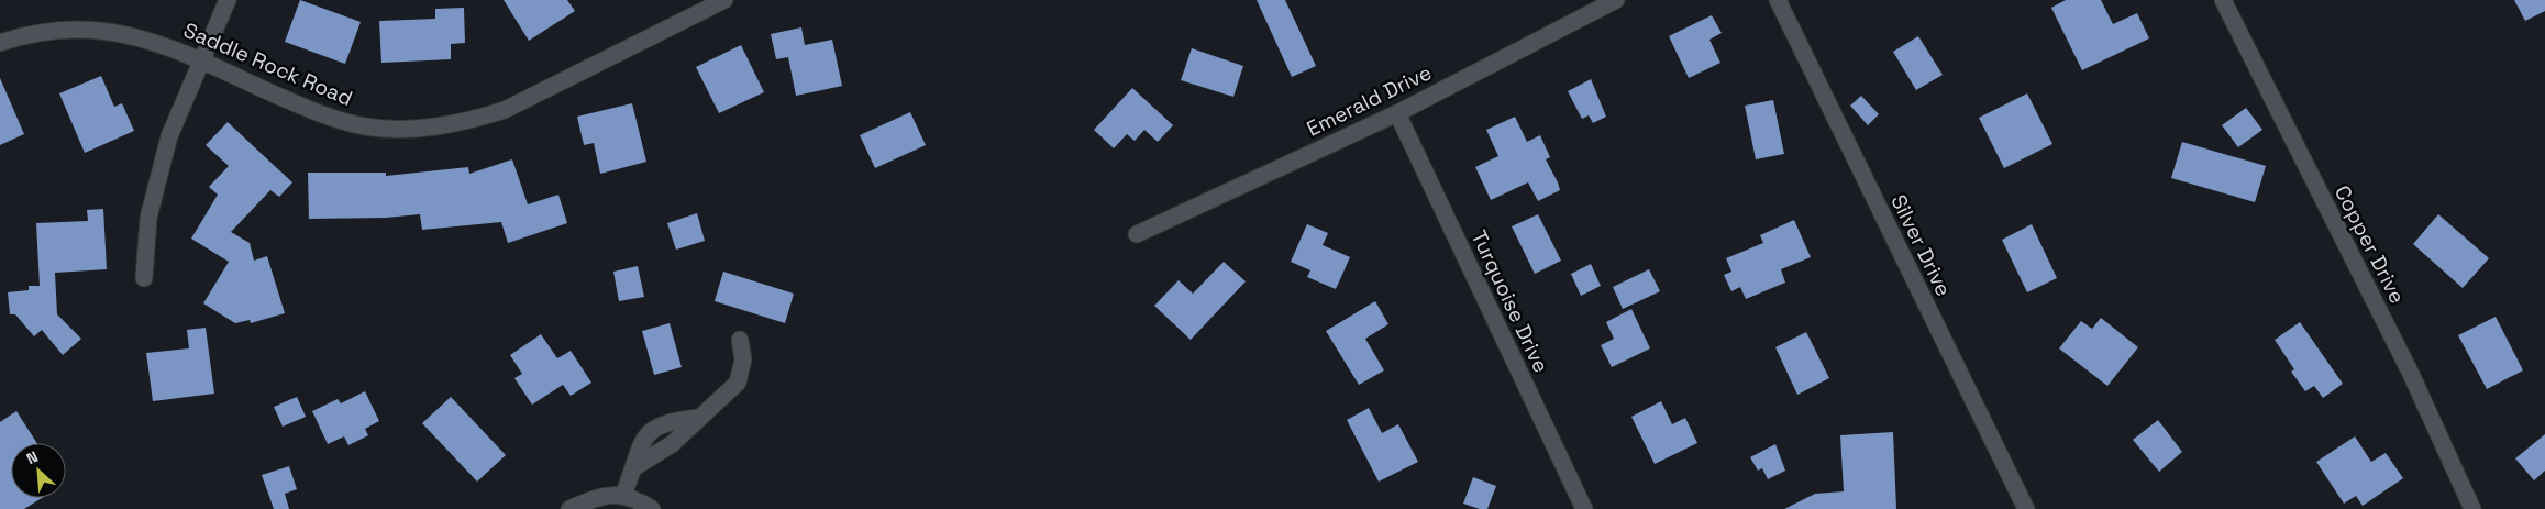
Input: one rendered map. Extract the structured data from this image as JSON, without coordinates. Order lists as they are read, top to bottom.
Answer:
{
  "streets": {
    "street": [
      "Saddle Rock Road",
      "Emerald Drive",
      "Copper Drive",
      "Silver Drive",
      "Turquoise Drive"
    ]
  },
  "crossings": [
    ["Emerald Drive", "Turquoise Drive"]
  ],
  "north": "top left"
}
